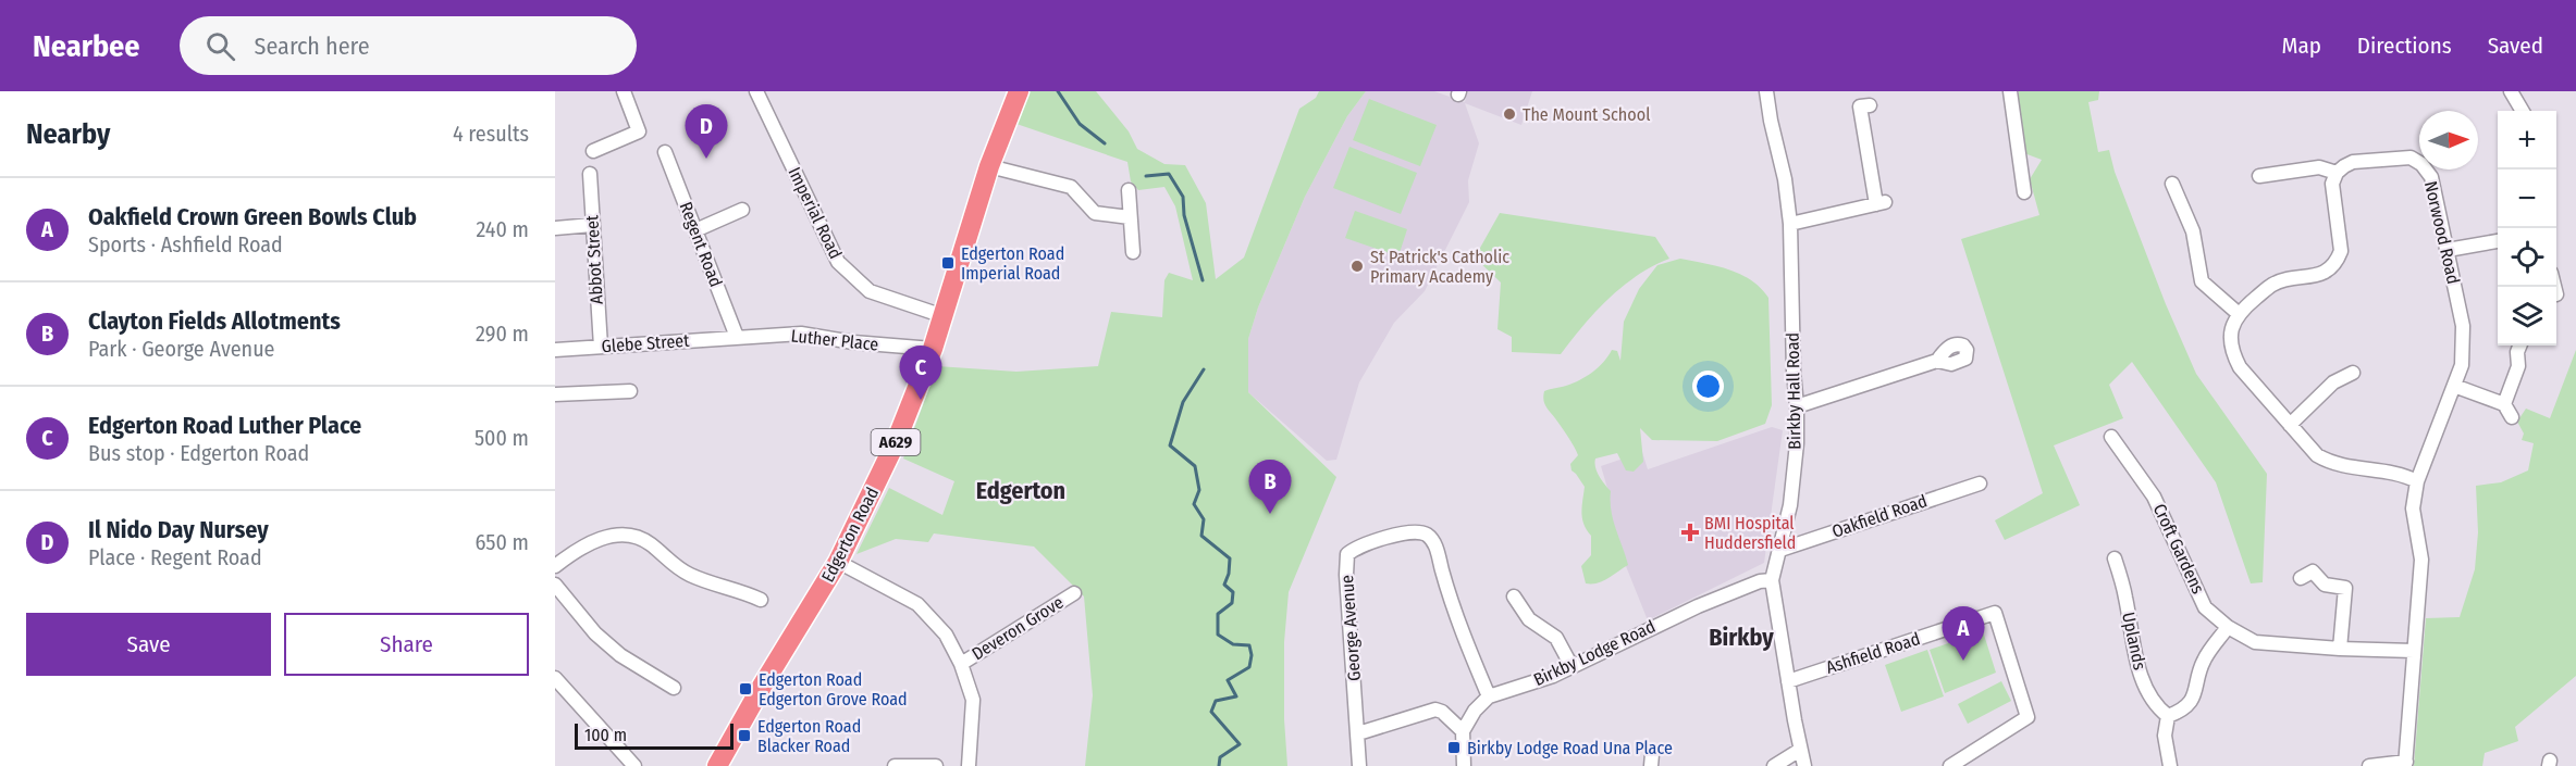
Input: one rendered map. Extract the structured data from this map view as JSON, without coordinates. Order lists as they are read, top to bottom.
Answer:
{
  "streets": {
    "highway": ["A629", "Edgerton Road"],
    "street": [
      "Imperial Road",
      "Norwood Road",
      "Regent Road",
      "Abbot Street",
      "Luther Place",
      "Glebe Street",
      "Birkby Hall Road",
      "Oakfield Road",
      "Croft Gardens",
      "Deveron Grove",
      "George Avenue",
      "Uplands",
      "Birkby Lodge Road",
      "Ashfield Road"
    ]
  },
  "crossings": [
    ["Imperial Road", "Edgerton Road"],
    ["Norwood Road", "Croft Gardens"],
    ["Regent Road", "Luther Place"],
    ["Regent Road", "Glebe Street"],
    ["Abbot Street", "Glebe Street"],
    ["Luther Place", "Glebe Street"],
    ["Luther Place", "Edgerton Road"],
    ["Birkby Hall Road", "Oakfield Road"],
    ["Birkby Hall Road", "Birkby Lodge Road"],
    ["Birkby Hall Road", "Ashfield Road"],
    ["George Avenue", "Birkby Lodge Road"]
  ],
  "districts": ["Edgerton", "Birkby"],
  "places": {
    "other": ["The Mount School", "St Patrick's Catholic Primary Academy"],
    "transit": [
      "Edgerton Road Imperial Road",
      "Edgerton Road Edgerton Grove Road",
      "Edgerton Road Blacker Road",
      "Birkby Lodge Road Una Place"
    ],
    "health": ["BMI Hospital Huddersfield"]
  },
  "scale_bar": "100 m",
  "north": "right",
  "page": {
    "header": "Nearbee",
    "search": "Search here",
    "nav": ["Map", "Directions", "Saved"],
    "heading": ["Nearby", "4 results"],
    "pins": [
      "D",
      "C",
      "B",
      "A"
    ],
    "map_buttons": ["+", "−"],
    "list": [
      {
        "mark": "A",
        "name": "Oakfield Crown Green Bowls Club",
        "note": "Sports · Ashfield Road",
        "value": "240 m"
      },
      {
        "mark": "B",
        "name": "Clayton Fields Allotments",
        "note": "Park · George Avenue",
        "value": "290 m"
      },
      {
        "mark": "C",
        "name": "Edgerton Road Luther Place",
        "note": "Bus stop · Edgerton Road",
        "value": "500 m"
      },
      {
        "mark": "D",
        "name": "Il Nido Day Nursey",
        "note": "Place · Regent Road",
        "value": "650 m"
      }
    ],
    "buttons": ["Save", "Share"],
    "scale": "100 m"
  }
}
